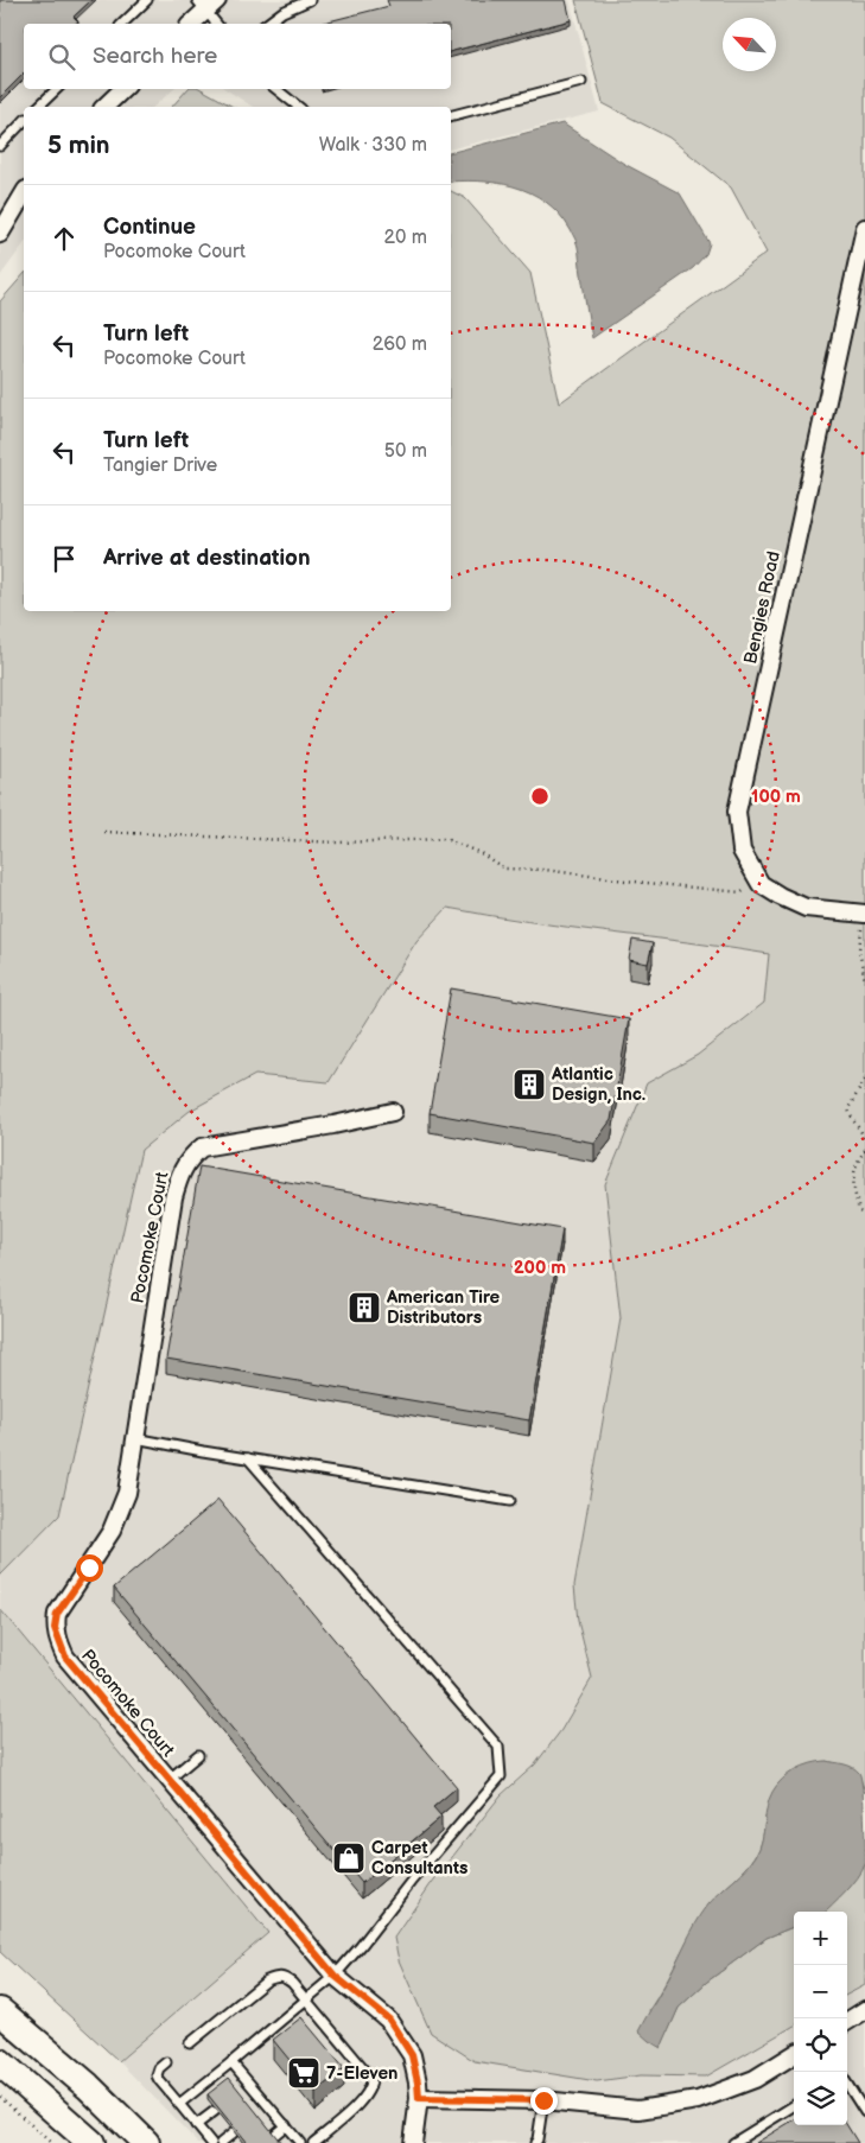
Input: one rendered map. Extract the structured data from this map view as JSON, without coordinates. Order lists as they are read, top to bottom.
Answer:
{
  "streets": {
    "street": ["Bengies Road", "Pocomoke Court"]
  },
  "places": {
    "building": ["Atlantic Design, Inc.", "American Tire Distributors"],
    "shop": ["Carpet Consultants"],
    "supermarket": ["7-Eleven"]
  },
  "north": "top left",
  "page": {
    "search": "Search here",
    "heading": ["5 min", "Walk · 330 m"],
    "list": [
      ["Continue", "Pocomoke Court", "20 m"],
      ["Turn left", "Pocomoke Court", "260 m"],
      ["Turn left", "Tangier Drive", "50 m"],
      "Arrive at destination"
    ],
    "map_buttons": ["+", "−"]
  },
  "rings": ["100 m", "200 m"]
}
